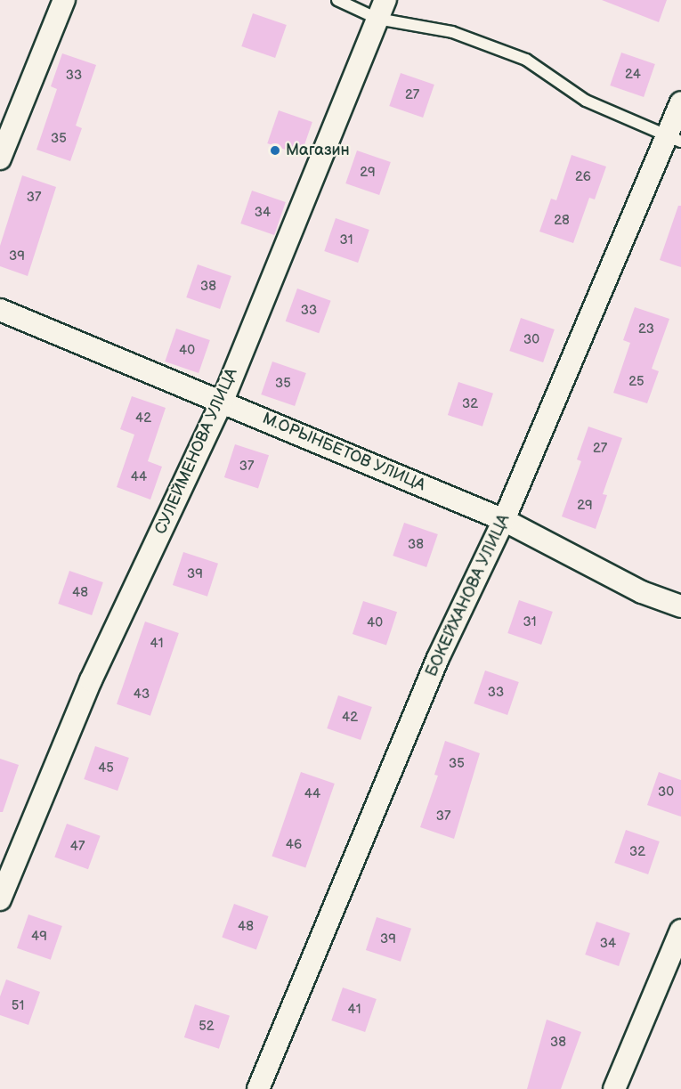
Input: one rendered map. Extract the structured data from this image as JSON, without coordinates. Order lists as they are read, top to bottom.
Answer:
{
  "streets": {
    "street": ["СУЛЕЙМЕНОВА УЛИЦА", "М.ОРЫНБЕТОВ УЛИЦА", "БОКЕЙХАНОВА УЛИЦА"]
  },
  "crossings": [
    ["СУЛЕЙМЕНОВА УЛИЦА", "М.ОРЫНБЕТОВ УЛИЦА"],
    ["М.ОРЫНБЕТОВ УЛИЦА", "БОКЕЙХАНОВА УЛИЦА"]
  ],
  "places": ["Магазин"],
  "house_numbers": [
    "24",
    "33",
    "27",
    "35",
    "29",
    "26",
    "37",
    "34",
    "28",
    "31",
    "39",
    "38",
    "33",
    "23",
    "30",
    "40",
    "25",
    "35",
    "32",
    "42",
    "27",
    "37",
    "44",
    "29",
    "38",
    "39",
    "48",
    "31",
    "40",
    "41",
    "33",
    "43",
    "42",
    "35",
    "45",
    "30",
    "44",
    "37",
    "46",
    "47",
    "32",
    "48",
    "49",
    "39",
    "34",
    "51",
    "41",
    "52",
    "38"
  ]
}
